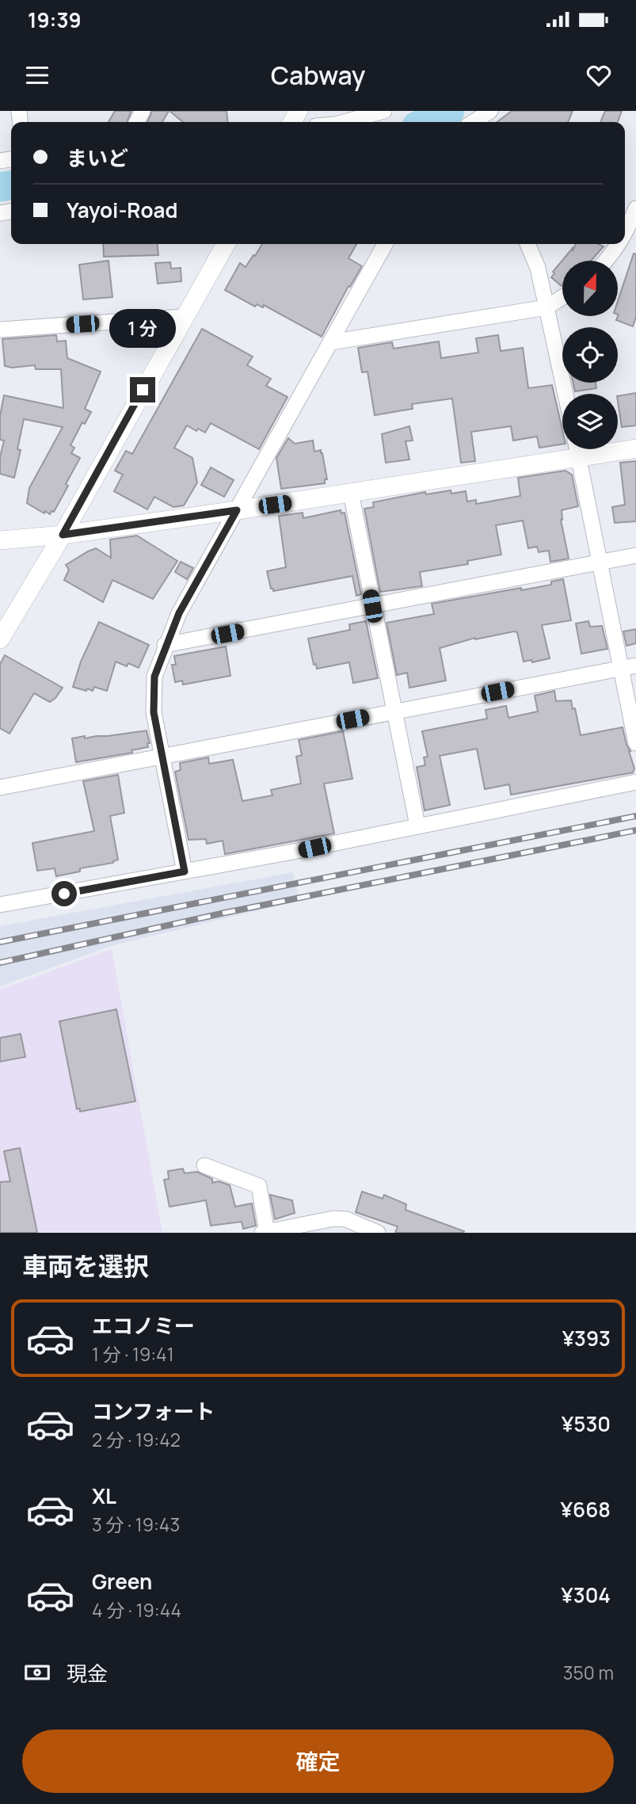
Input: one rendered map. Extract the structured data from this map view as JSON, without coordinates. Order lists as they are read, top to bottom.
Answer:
{
  "north": "top",
  "page": {
    "status": "19:39",
    "header": "Cabway",
    "banner": ["まいど", "Yayoi-Road"],
    "bubble": "1 分",
    "heading": "車両を選択",
    "list": [
      {
        "name": "エコノミー",
        "note": "1 分 · 19:41",
        "value": "¥393"
      },
      {
        "name": "コンフォート",
        "note": "2 分 · 19:42",
        "value": "¥530"
      },
      {
        "name": "XL",
        "note": "3 分 · 19:43",
        "value": "¥668"
      },
      {
        "name": "Green",
        "note": "4 分 · 19:44",
        "value": "¥304"
      }
    ],
    "pay": ["現金", "350 m"],
    "buttons": "確定"
  }
}
